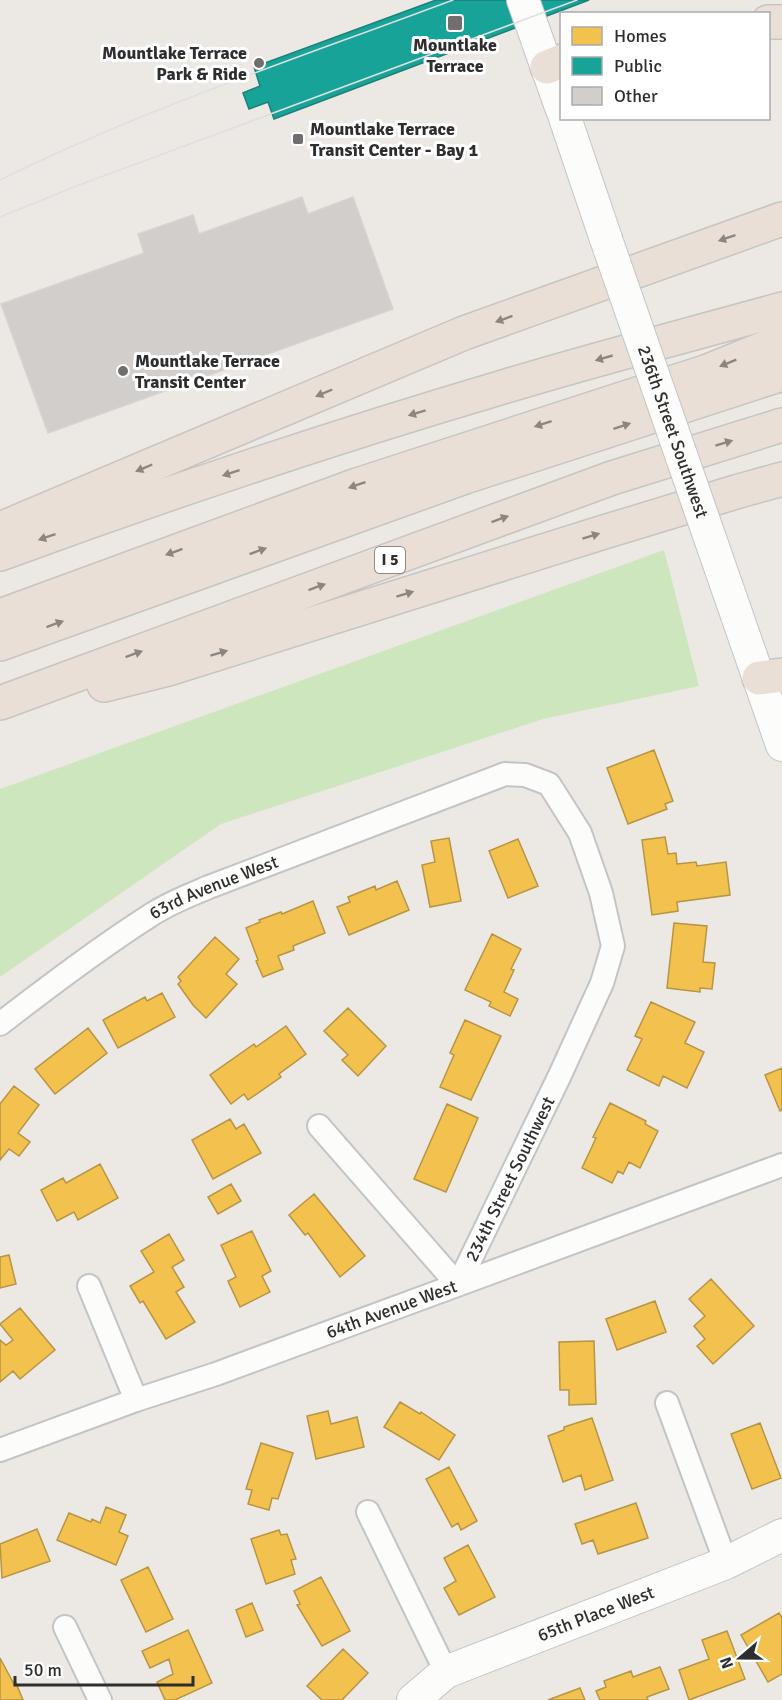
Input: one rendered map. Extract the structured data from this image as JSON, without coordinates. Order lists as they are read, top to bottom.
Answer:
{
  "streets": {
    "highway": ["I 5"],
    "main road": ["236th Street Southwest", "65th Place West"],
    "street": ["63rd Avenue West", "234th Street Southwest", "64th Avenue West"]
  },
  "crossings": [
    ["63rd Avenue West", "234th Street Southwest"],
    ["234th Street Southwest", "64th Avenue West"]
  ],
  "places": {
    "transit": ["Mountlake Terrace", "Mountlake Terrace Transit Center - Bay 1"],
    "other": ["Mountlake Terrace Park & Ride", "Mountlake Terrace Transit Center"]
  },
  "legend": ["Homes", "Public", "Other"],
  "scale_bar": "50 m",
  "north": "left"
}
